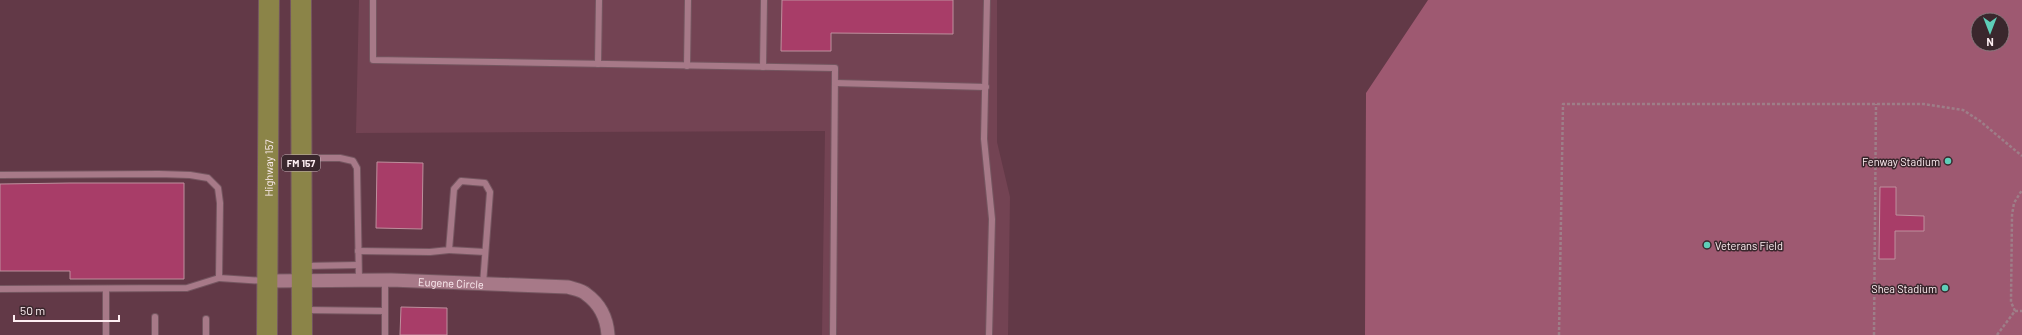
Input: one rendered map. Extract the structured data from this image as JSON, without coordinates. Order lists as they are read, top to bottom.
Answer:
{
  "streets": {
    "main road": ["FM 157", "Highway 157"],
    "street": ["Eugene Circle"]
  },
  "crossings": [
    ["FM 157", "Eugene Circle"],
    ["Highway 157", "Eugene Circle"]
  ],
  "places": ["Fenway Stadium", "Veterans Field", "Shea Stadium"],
  "scale_bar": "50 m",
  "north": "bottom"
}
